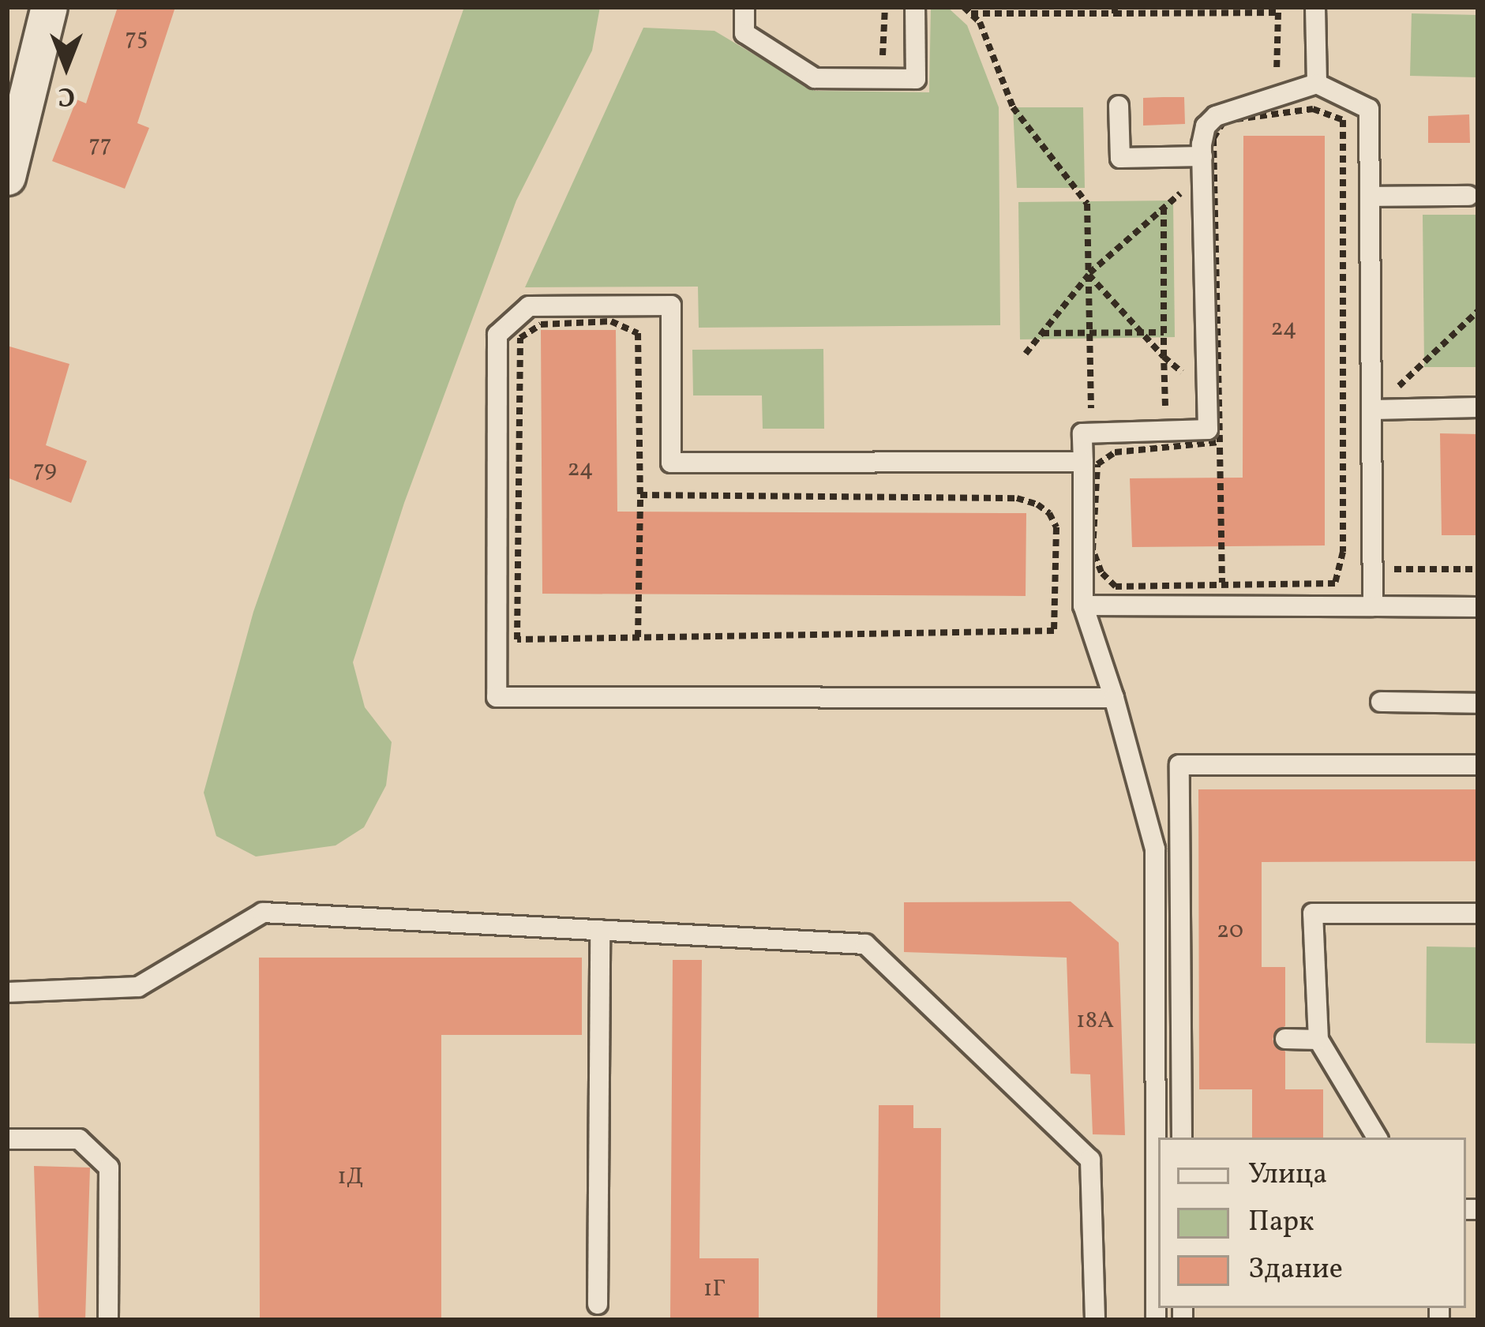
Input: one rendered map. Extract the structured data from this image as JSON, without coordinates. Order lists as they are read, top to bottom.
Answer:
{
  "house_numbers": [
    "75",
    "77",
    "24",
    "24",
    "79",
    "20",
    "18А",
    "1Д",
    "1Г"
  ],
  "legend": ["Улица", "Парк", "Здание"],
  "north": "bottom"
}
